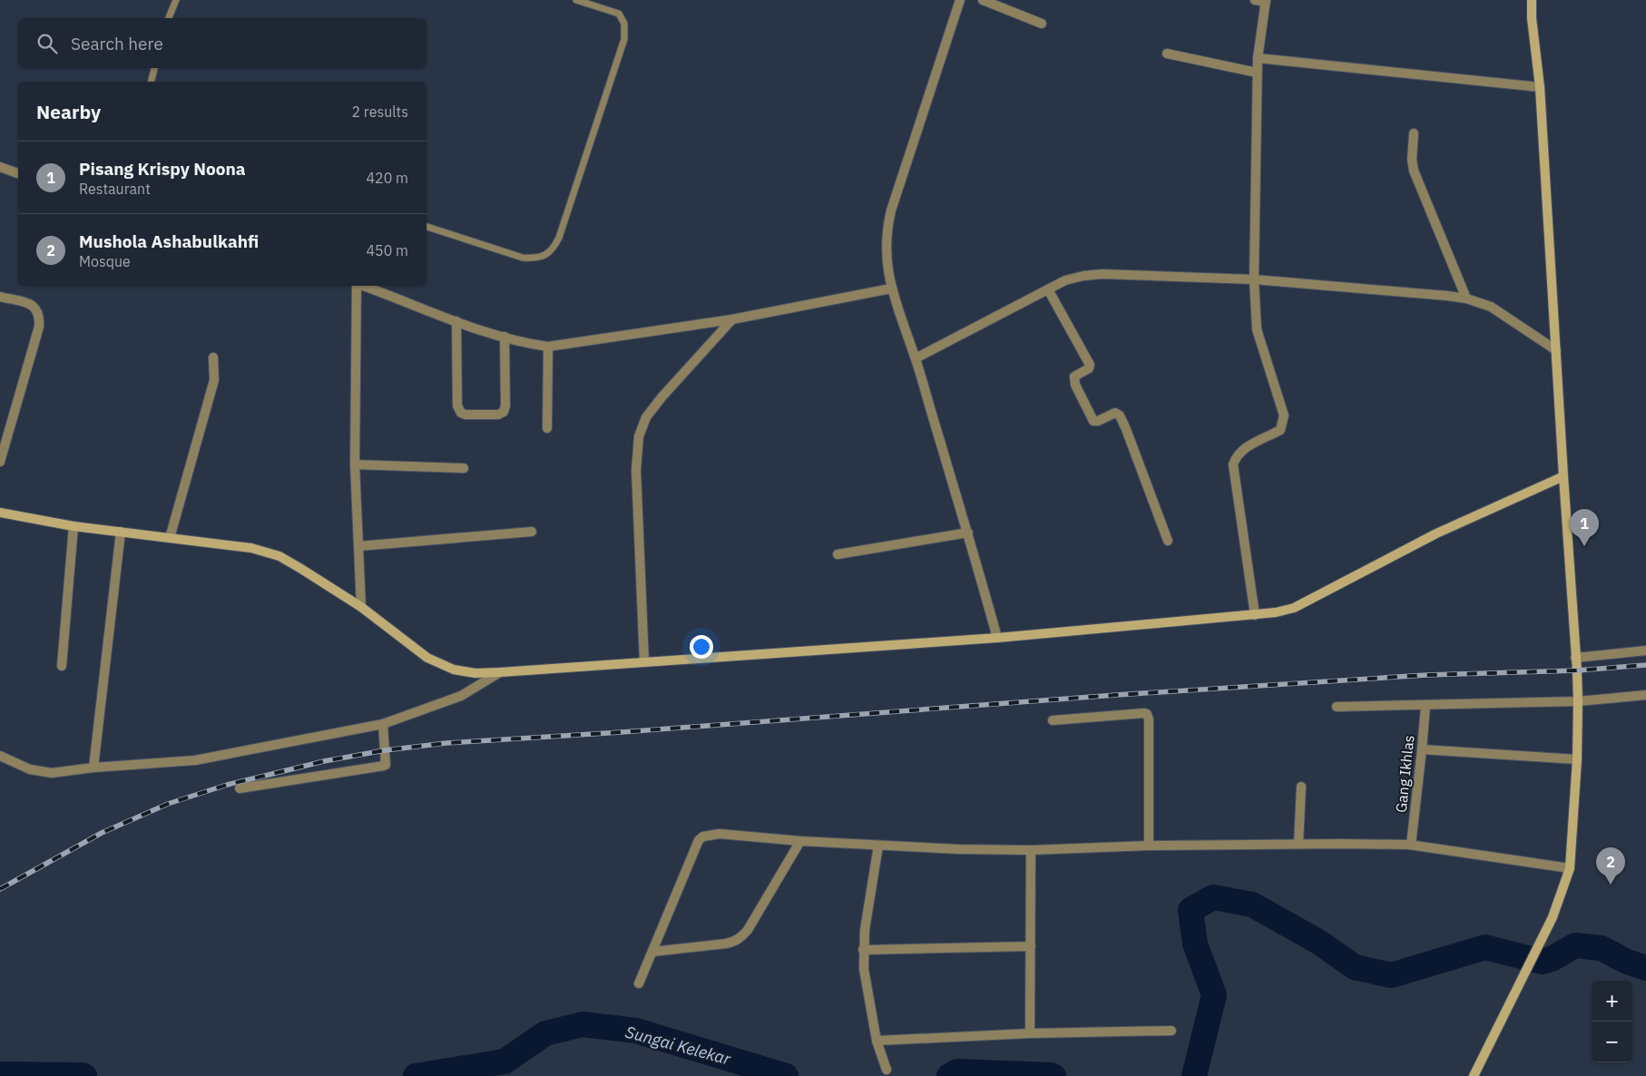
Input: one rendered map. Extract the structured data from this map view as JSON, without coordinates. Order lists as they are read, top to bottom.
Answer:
{
  "streets": {
    "street": ["Gang Ikhlas"]
  },
  "water": ["Sungai Kelekar"],
  "page": {
    "search": "Search here",
    "heading": ["Nearby", "2 results"],
    "list": [
      {
        "mark": "1",
        "name": "Pisang Krispy Noona",
        "note": "Restaurant",
        "value": "420 m"
      },
      {
        "mark": "2",
        "name": "Mushola Ashabulkahfi",
        "note": "Mosque",
        "value": "450 m"
      }
    ],
    "pins": ["1", "2"],
    "map_buttons": ["+", "−"]
  }
}
